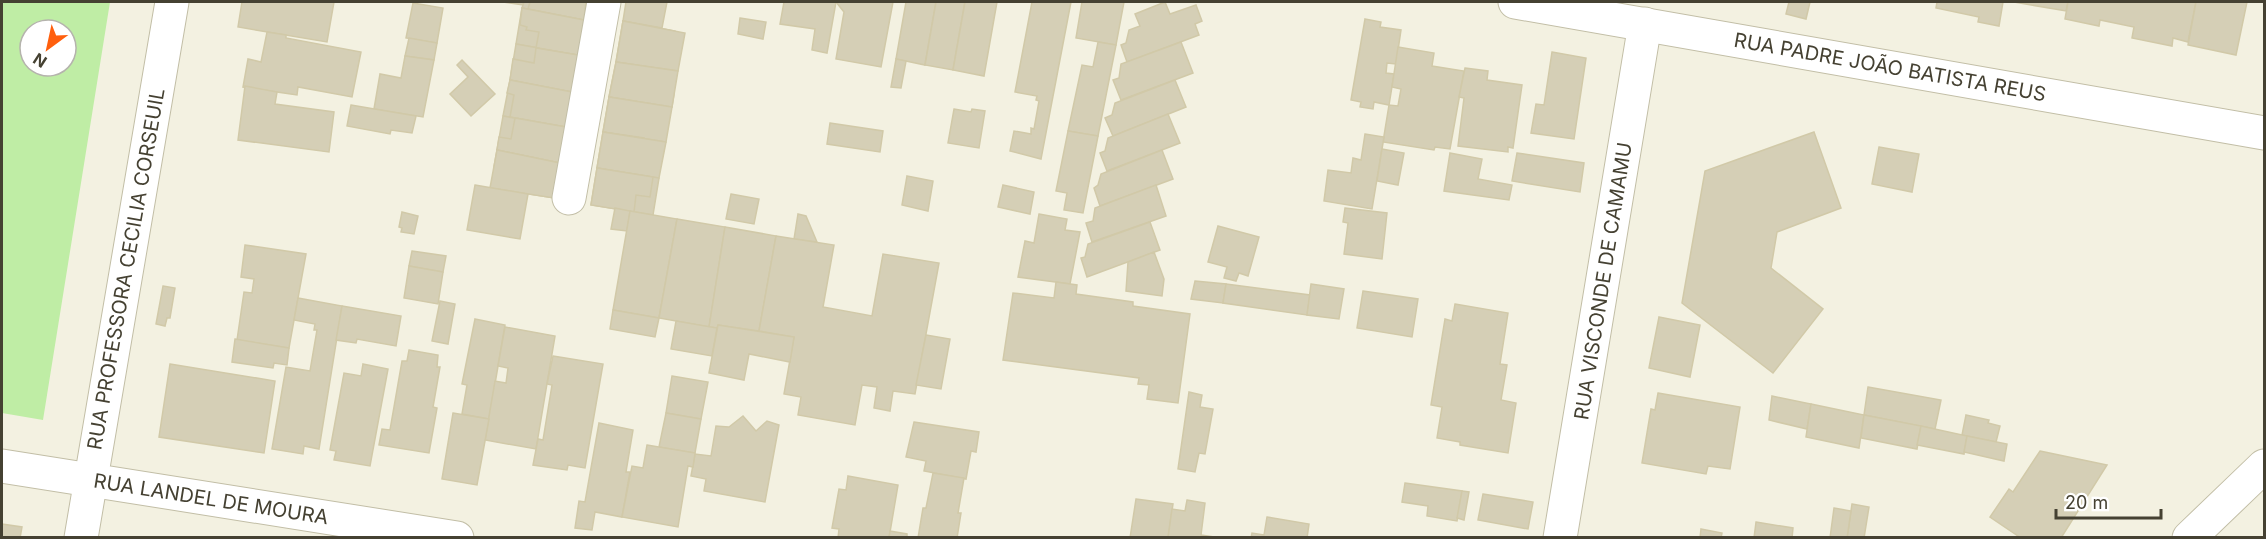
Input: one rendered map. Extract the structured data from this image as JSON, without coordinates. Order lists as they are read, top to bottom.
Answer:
{
  "streets": {
    "street": [
      "RUA PADRE JOÃO BATISTA REUS",
      "RUA PROFESSORA CECILIA CORSEUIL",
      "RUA VISCONDE DE CAMAMU",
      "RUA LANDEL DE MOURA"
    ]
  },
  "crossings": [
    ["RUA PADRE JOÃO BATISTA REUS", "RUA VISCONDE DE CAMAMU"],
    ["RUA PROFESSORA CECILIA CORSEUIL", "RUA LANDEL DE MOURA"]
  ],
  "scale_bar": "20 m",
  "north": "bottom left"
}
